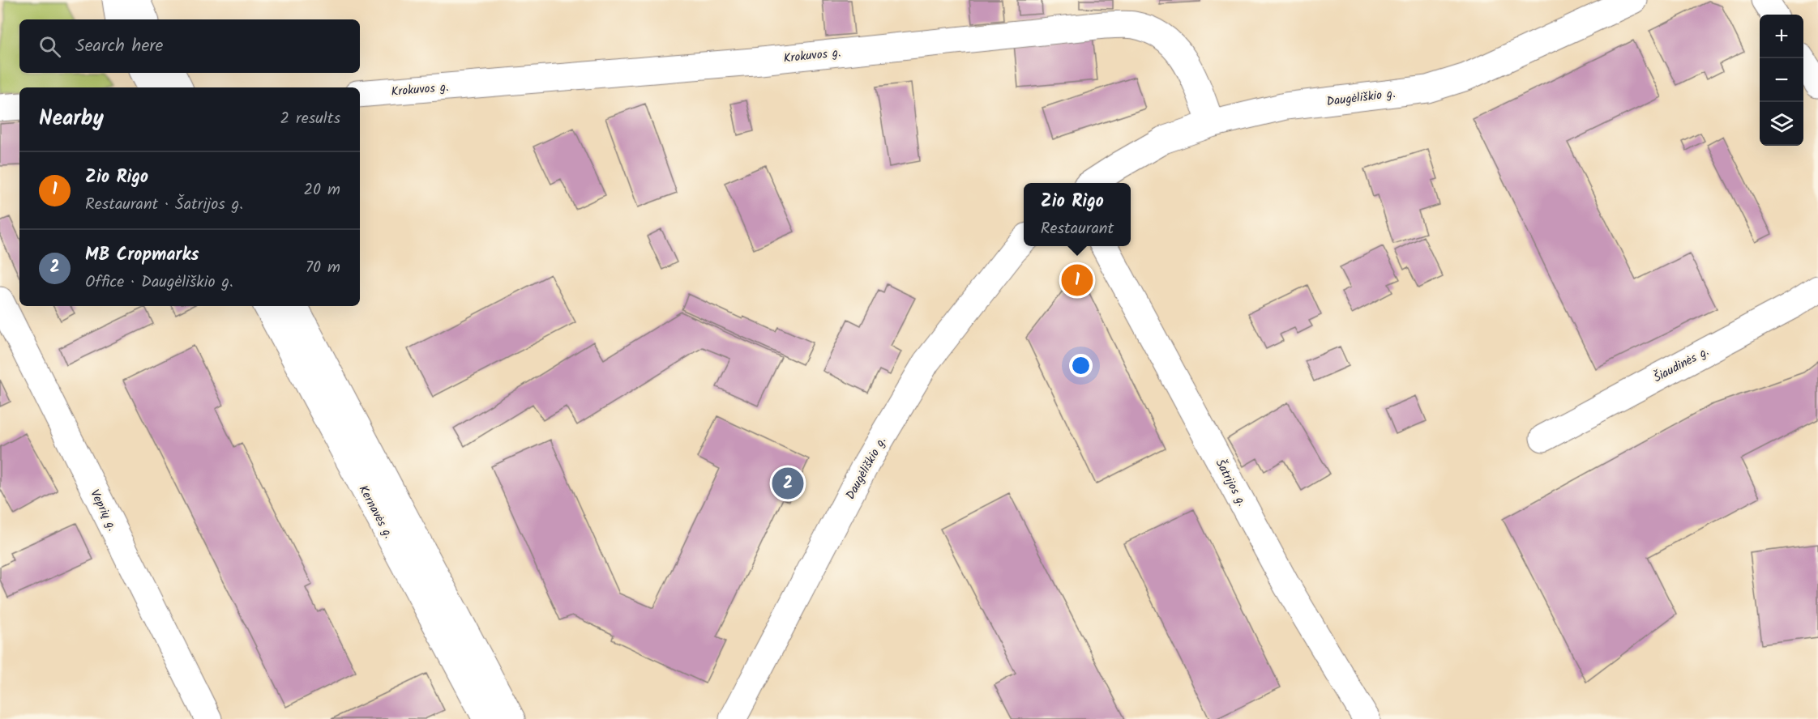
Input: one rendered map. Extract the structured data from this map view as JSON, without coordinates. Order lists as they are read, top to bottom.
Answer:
{
  "streets": {
    "street": [
      "Krokuvos g.",
      "Daugėliškio g.",
      "Šiaudinės g.",
      "Šatrijos g.",
      "Veprių g.",
      "Kernavės g."
    ]
  },
  "crossings": [
    ["Krokuvos g.", "Daugėliškio g."]
  ],
  "page": {
    "map_buttons": ["+", "−"],
    "search": "Search here",
    "heading": ["Nearby", "2 results"],
    "list": [
      {
        "mark": "1",
        "name": "Zio Rigo",
        "note": "Restaurant · Šatrijos g.",
        "value": "20 m"
      },
      {
        "mark": "2",
        "name": "MB Cropmarks",
        "note": "Office · Daugėliškio g.",
        "value": "70 m"
      }
    ],
    "popup": ["Zio Rigo", "Restaurant"],
    "pins": ["1", "2"]
  }
}
